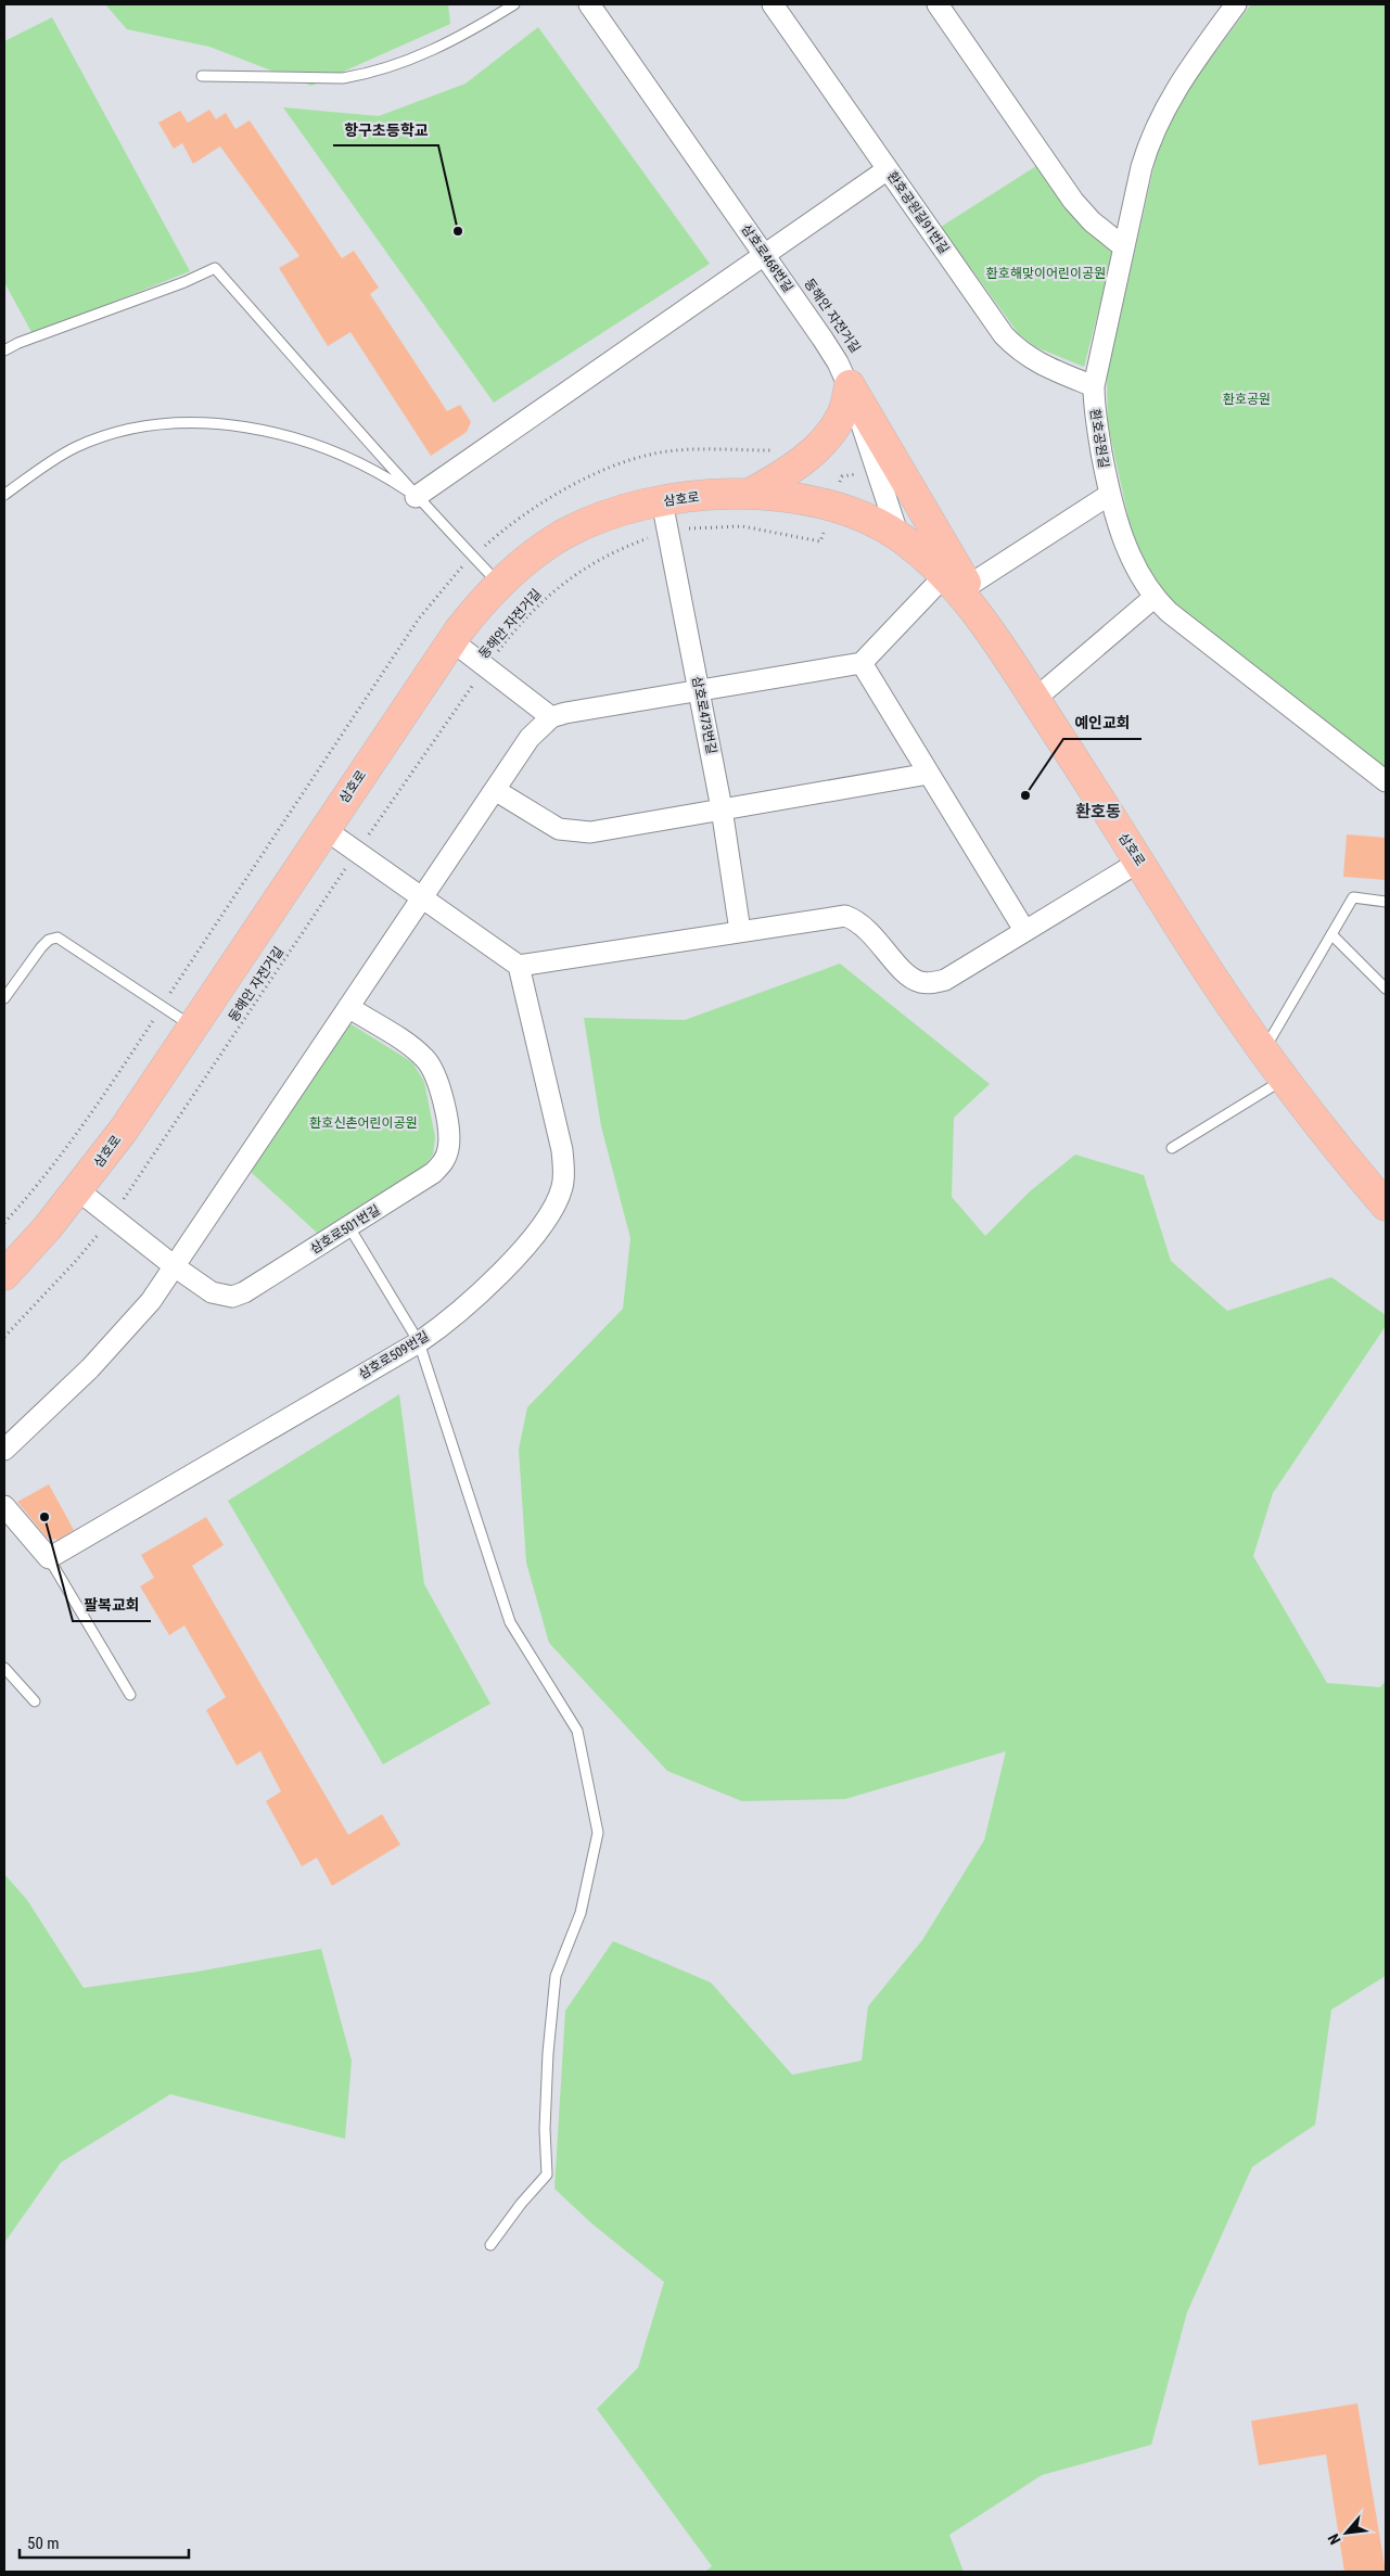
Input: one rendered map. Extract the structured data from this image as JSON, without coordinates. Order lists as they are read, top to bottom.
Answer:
{
  "streets": {
    "main road": ["삼호로"],
    "street": [
      "환호공원길91번길",
      "삼호로468번길",
      "환호공원길",
      "삼호로473번길",
      "삼호로501번길",
      "삼호로509번길"
    ],
    "path": ["동해안 자전거길"]
  },
  "crossings": [
    ["환호공원길91번길", "환호공원길"],
    ["삼호로468번길", "삼호로"],
    ["동해안 자전거길", "삼호로473번길"],
    ["동해안 자전거길", "삼호로501번길"],
    ["삼호로", "삼호로473번길"],
    ["삼호로", "삼호로501번길"]
  ],
  "districts": ["환호동"],
  "parks": ["환호해맞이어린이공원", "환호공원", "환호신촌어린이공원"],
  "places": ["항구초등학교", "예인교회", "팔복교회"],
  "scale_bar": "50 m",
  "north": "bottom left"
}
